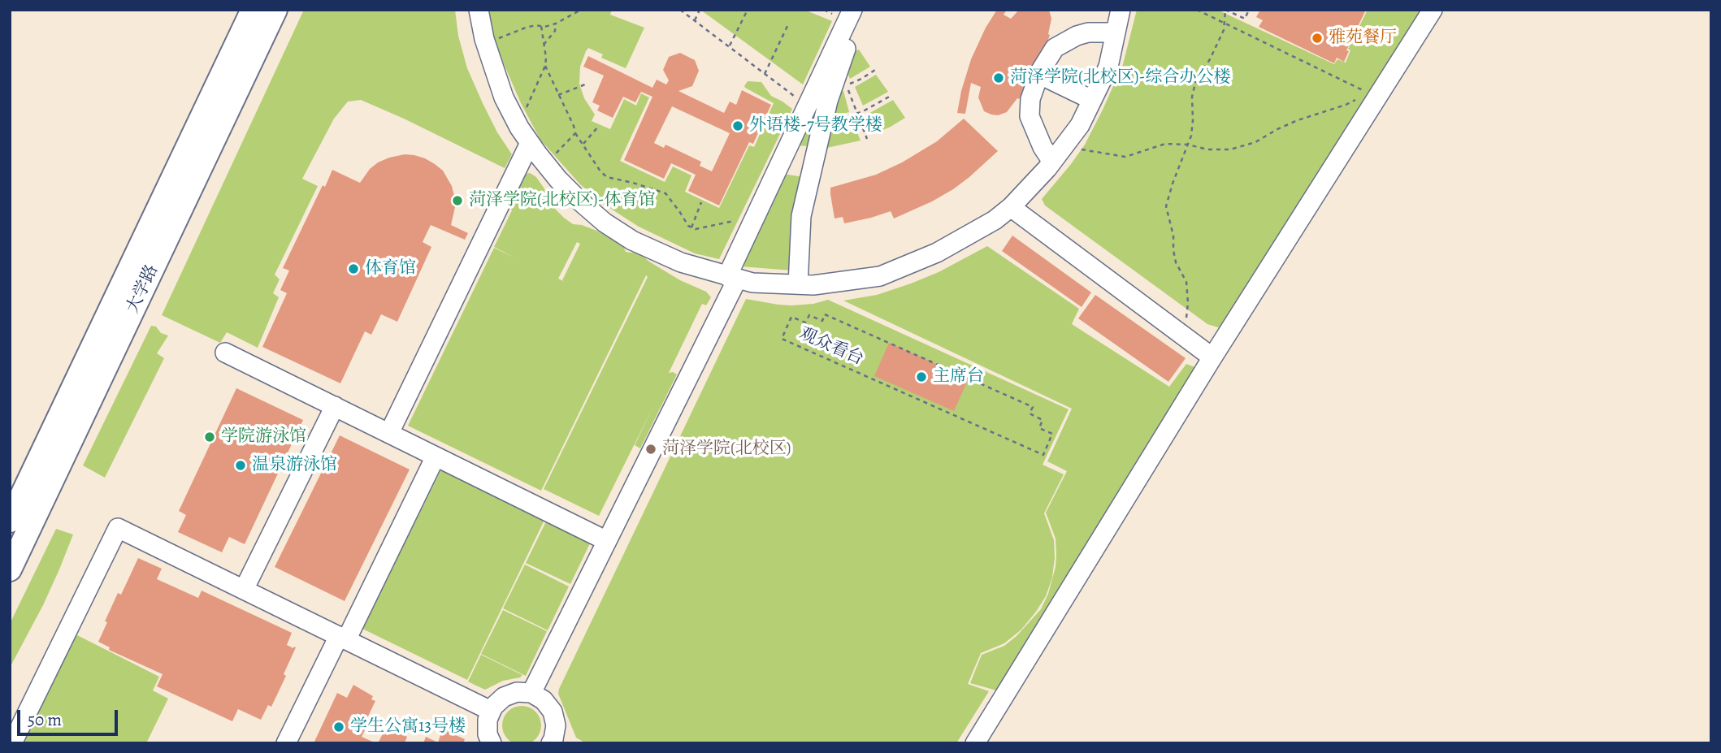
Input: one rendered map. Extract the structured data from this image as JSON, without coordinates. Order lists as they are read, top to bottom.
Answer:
{
  "streets": {
    "main road": ["大学路"],
    "path": ["观众看台"]
  },
  "places": [
    "雅苑餐厅",
    "菏泽学院(北校区)-综合办公楼",
    "外语楼-7号教学楼",
    "菏泽学院(北校区)-体育馆",
    "体育馆",
    "主席台",
    "学院游泳馆",
    "菏泽学院(北校区)",
    "温泉游泳馆",
    "学生公寓13号楼"
  ],
  "scale_bar": "50 m"
}
